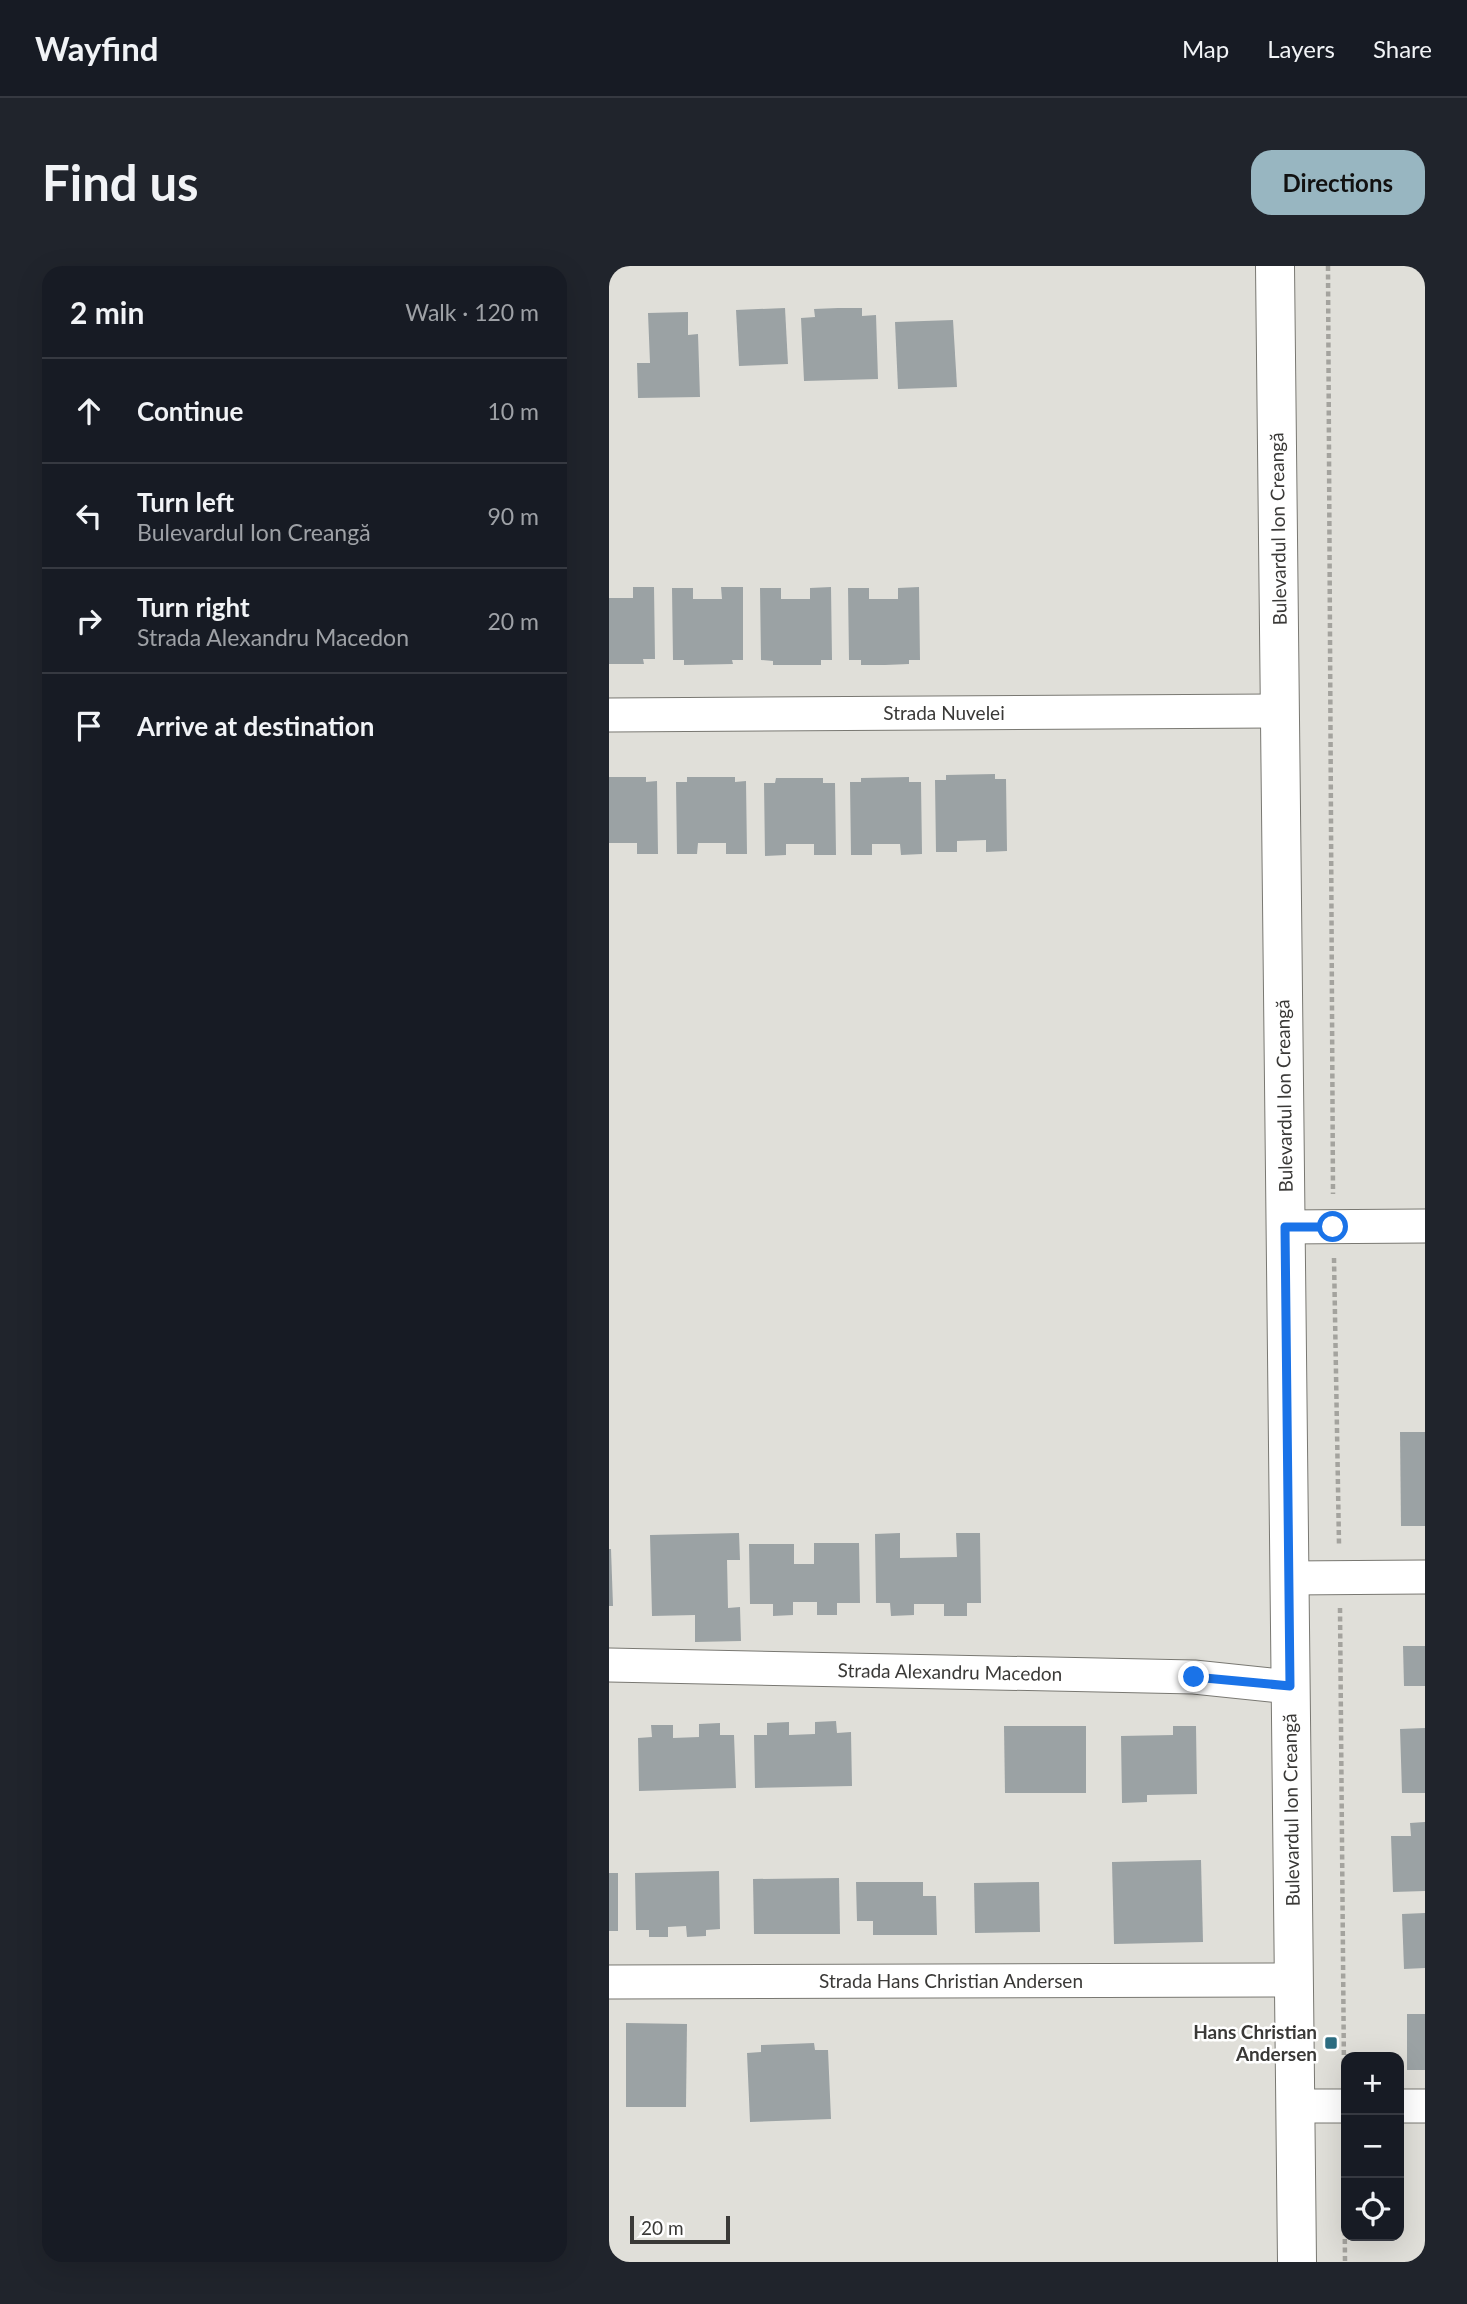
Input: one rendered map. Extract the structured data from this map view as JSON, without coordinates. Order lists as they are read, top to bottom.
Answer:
{
  "streets": {
    "street": [
      "Bulevardul Ion Creangă",
      "Strada Nuvelei",
      "Strada Alexandru Macedon",
      "Strada Hans Christian Andersen"
    ]
  },
  "crossings": [
    ["Bulevardul Ion Creangă", "Strada Nuvelei"],
    ["Bulevardul Ion Creangă", "Strada Alexandru Macedon"],
    ["Bulevardul Ion Creangă", "Strada Hans Christian Andersen"]
  ],
  "places": {
    "transit": ["Hans Christian Andersen"]
  },
  "scale_bar": "20 m",
  "page": {
    "header": "Wayfind",
    "nav": ["Map", "Layers", "Share"],
    "buttons": "Directions",
    "title": "Find us",
    "heading": ["2 min", "Walk · 120 m"],
    "list": [
      ["Continue", "10 m"],
      ["Turn left", "Bulevardul Ion Creangă", "90 m"],
      ["Turn right", "Strada Alexandru Macedon", "20 m"],
      "Arrive at destination"
    ],
    "map_buttons": ["+", "−"],
    "scale": "20 m"
  }
}
